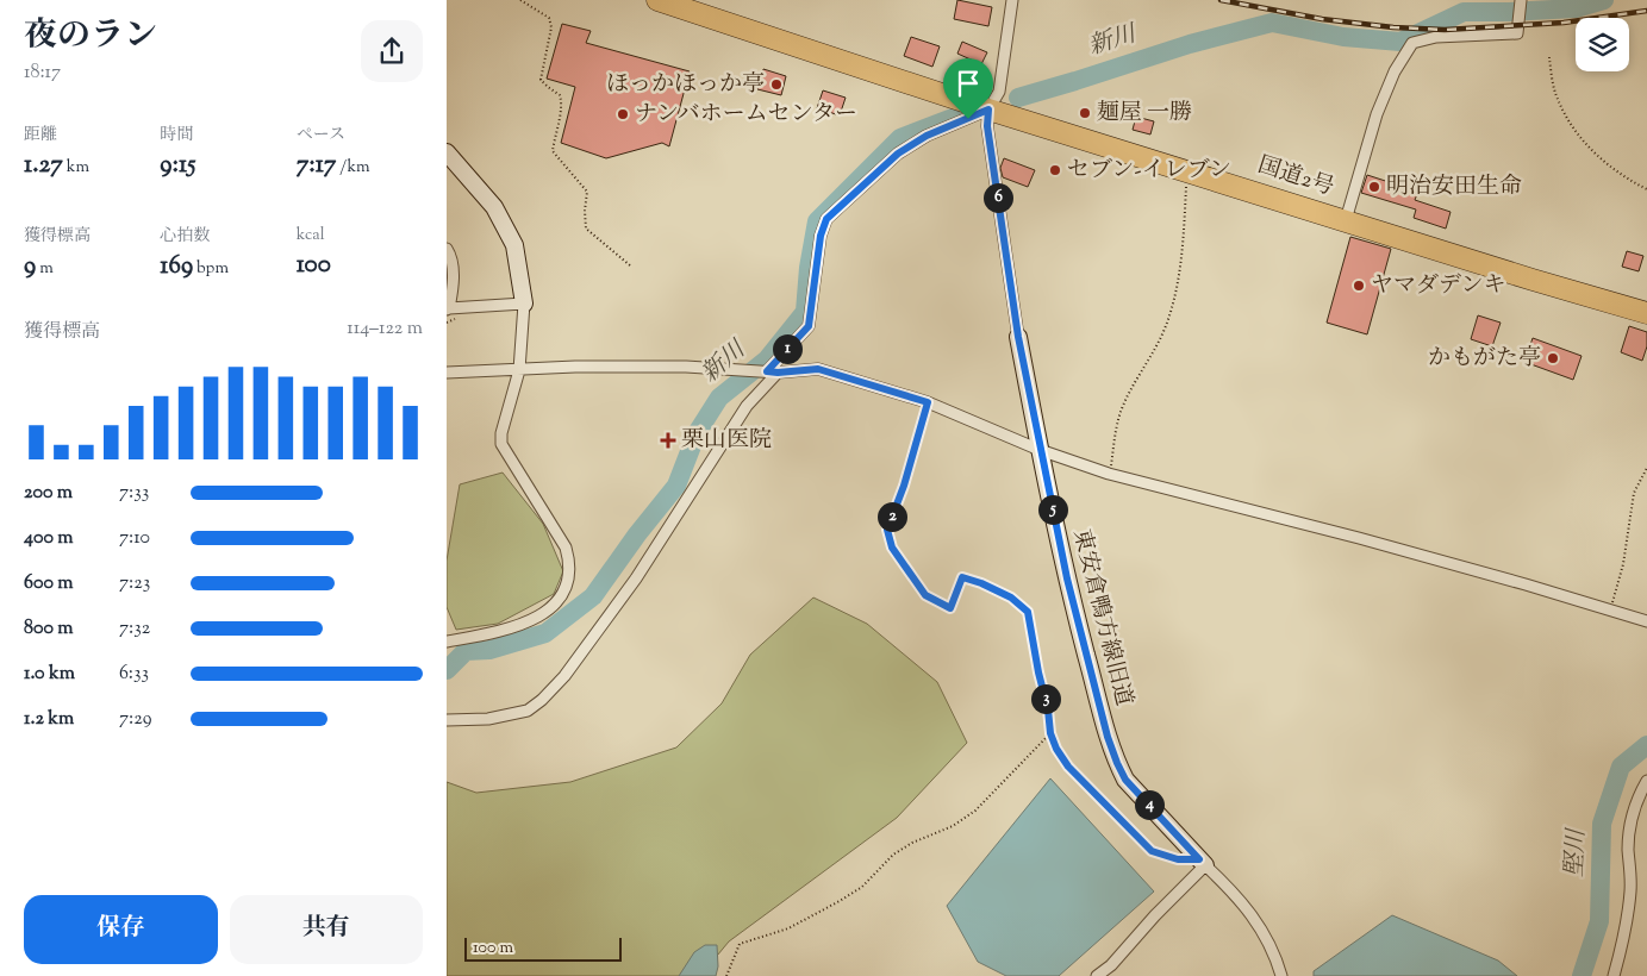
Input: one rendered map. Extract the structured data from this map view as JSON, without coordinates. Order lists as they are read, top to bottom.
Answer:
{
  "streets": {
    "highway": ["国道2号"],
    "street": ["東安倉鴨方線旧道"]
  },
  "crossings": [
    ["国道2号", "東安倉鴨方線旧道"]
  ],
  "water": ["新川", "堅川"],
  "places": {
    "other": [
      "ほっかほっか亭",
      "麺屋 一勝",
      "ナンバホームセンター",
      "セブン-イレブン",
      "明治安田生命",
      "ヤマダデンキ",
      "かもがた亭"
    ],
    "health": ["栗山医院"]
  },
  "scale_bar": "100 m",
  "page": {
    "heading": ["夜のラン", "18:17"],
    "stats": [
      ["距離", "1.27 km"],
      ["時間", "9:15"],
      ["ペース", "7:17 /km"],
      ["獲得標高", "9 m"],
      ["心拍数", "169 bpm"],
      ["kcal", "100"]
    ],
    "pins": [
      "6",
      "1",
      "5",
      "2",
      "3",
      "4"
    ],
    "chart": ["獲得標高", "114–122 m"],
    "list": [
      {
        "name": "200 m",
        "note": "7:33"
      },
      {
        "name": "400 m",
        "note": "7:10"
      },
      {
        "name": "600 m",
        "note": "7:23"
      },
      {
        "name": "800 m",
        "note": "7:32"
      },
      {
        "name": "1.0 km",
        "note": "6:33"
      },
      {
        "name": "1.2 km",
        "note": "7:29"
      }
    ],
    "buttons": ["保存", "共有"],
    "scale": "100 m"
  }
}
